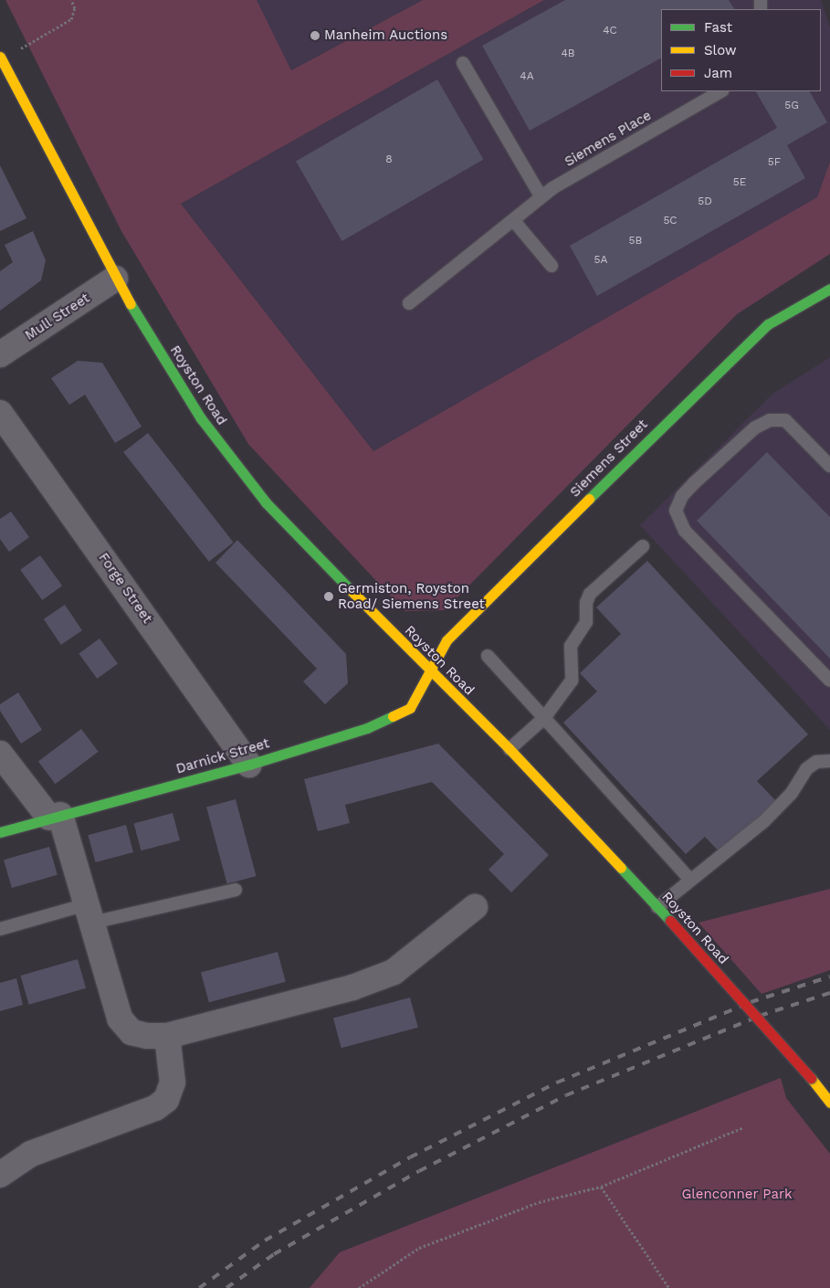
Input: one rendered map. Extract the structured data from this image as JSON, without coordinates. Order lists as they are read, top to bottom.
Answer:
{
  "streets": {
    "street": [
      "Mull Street",
      "Royston Road",
      "Siemens Street",
      "Forge Street",
      "Darnick Street"
    ],
    "lane": ["Siemens Place"]
  },
  "crossings": [
    ["Mull Street", "Royston Road"],
    ["Royston Road", "Siemens Street"],
    ["Royston Road", "Darnick Street"],
    ["Siemens Street", "Darnick Street"],
    ["Forge Street", "Darnick Street"]
  ],
  "parks": ["Glenconner Park"],
  "places": ["Manheim Auctions", "Germiston, Royston Road/ Siemens Street"],
  "house_numbers": [
    "4C",
    "4B",
    "4A",
    "5G",
    "8",
    "5F",
    "5E",
    "5D",
    "5C",
    "5B",
    "5A"
  ],
  "legend": ["Fast", "Slow", "Jam"]
}
